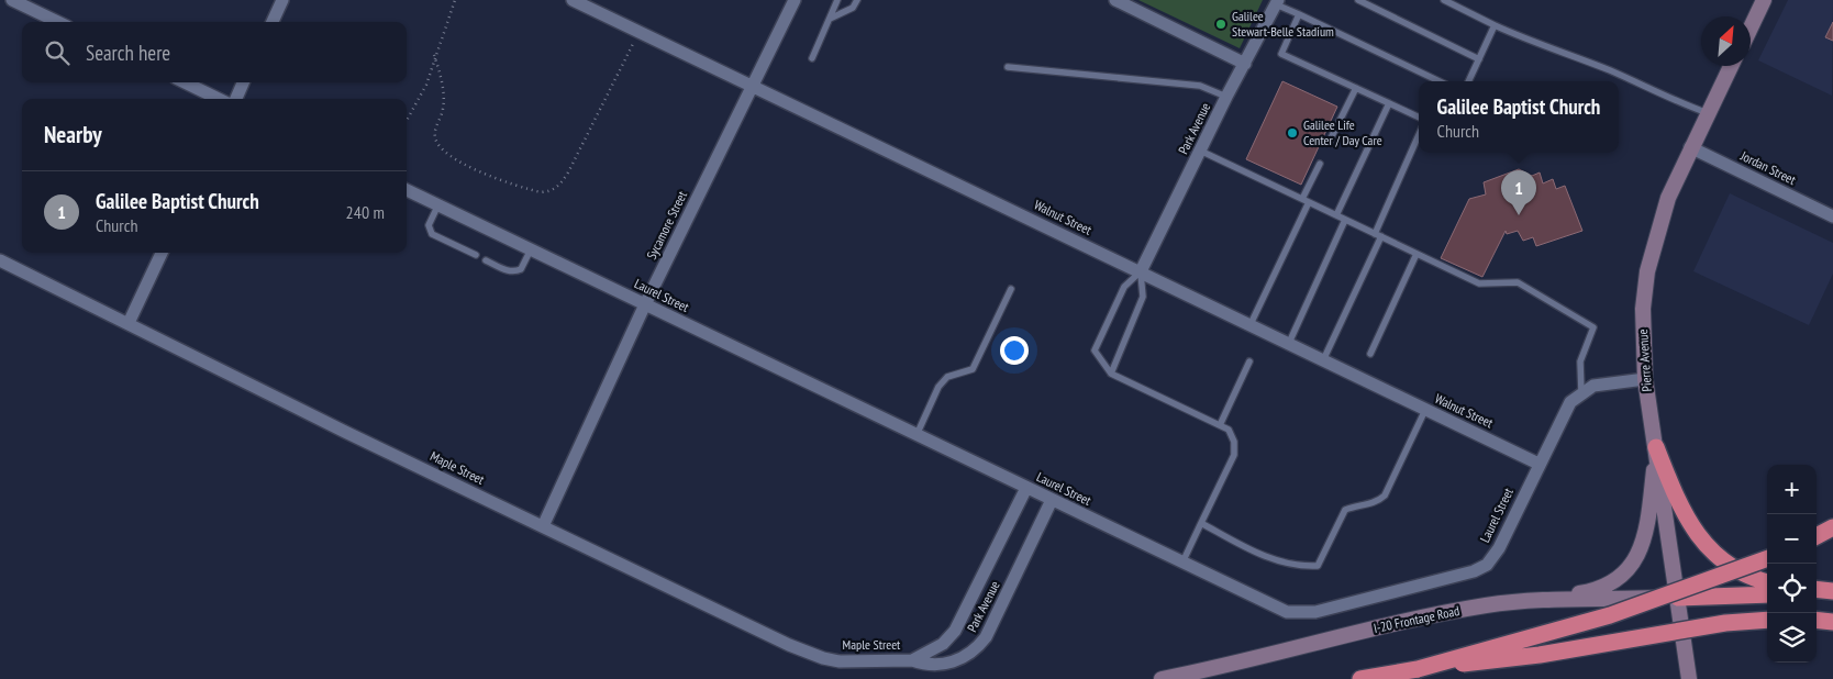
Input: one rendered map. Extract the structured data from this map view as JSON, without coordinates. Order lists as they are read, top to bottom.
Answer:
{
  "streets": {
    "main road": ["Pierre Avenue", "I-20 Frontage Road"],
    "street": [
      "Park Avenue",
      "Jordan Street",
      "Walnut Street",
      "Sycamore Street",
      "Laurel Street",
      "Maple Street"
    ]
  },
  "crossings": [
    ["Park Avenue", "Walnut Street"],
    ["Park Avenue", "Laurel Street"],
    ["Park Avenue", "Maple Street"],
    ["Jordan Street", "Pierre Avenue"],
    ["Walnut Street", "Sycamore Street"],
    ["Walnut Street", "Laurel Street"],
    ["Sycamore Street", "Laurel Street"],
    ["Sycamore Street", "Maple Street"],
    ["Pierre Avenue", "I-20 Frontage Road"]
  ],
  "places": ["Galilee Stewart-Belle Stadium", "Galilee Life Center / Day Care"],
  "north": "top right",
  "page": {
    "search": "Search here",
    "popup": ["Galilee Baptist Church", "Church"],
    "heading": "Nearby",
    "pins": "1",
    "list": [
      {
        "mark": "1",
        "name": "Galilee Baptist Church",
        "note": "Church",
        "value": "240 m"
      }
    ],
    "map_buttons": ["+", "−"]
  }
}
